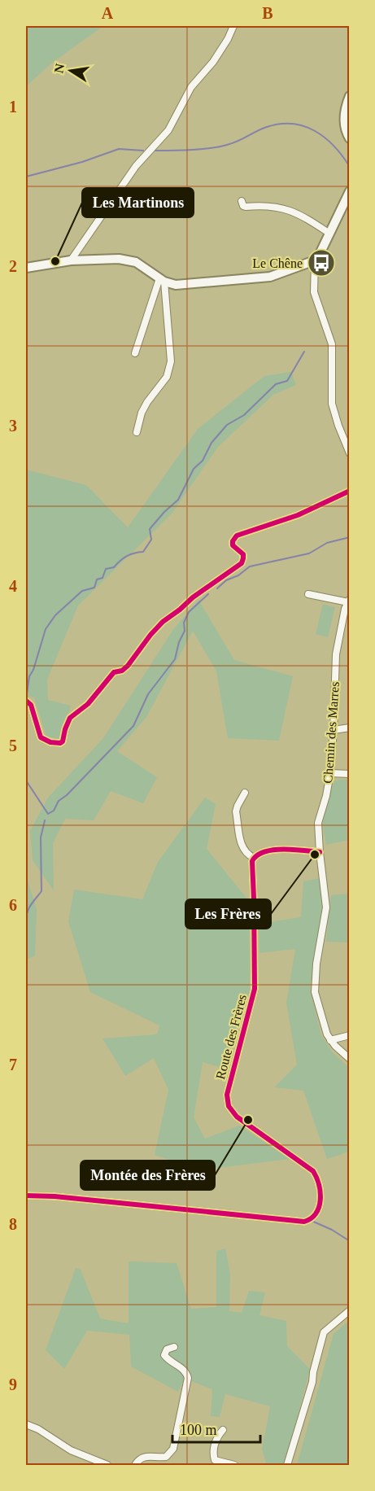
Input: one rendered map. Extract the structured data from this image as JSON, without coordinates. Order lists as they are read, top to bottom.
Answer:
{
  "streets": {
    "street": ["Chemin des Marres", "Route des Frères"]
  },
  "places": {
    "other": ["Les Martinons", "Les Frères", "Montée des Frères"],
    "bus stop": ["Le Chêne"]
  },
  "scale_bar": "100 m",
  "north": "left",
  "grid": {
    "columns": ["A", "B"],
    "rows": [
      "1",
      "2",
      "3",
      "4",
      "5",
      "6",
      "7",
      "8",
      "9"
    ]
  }
}
